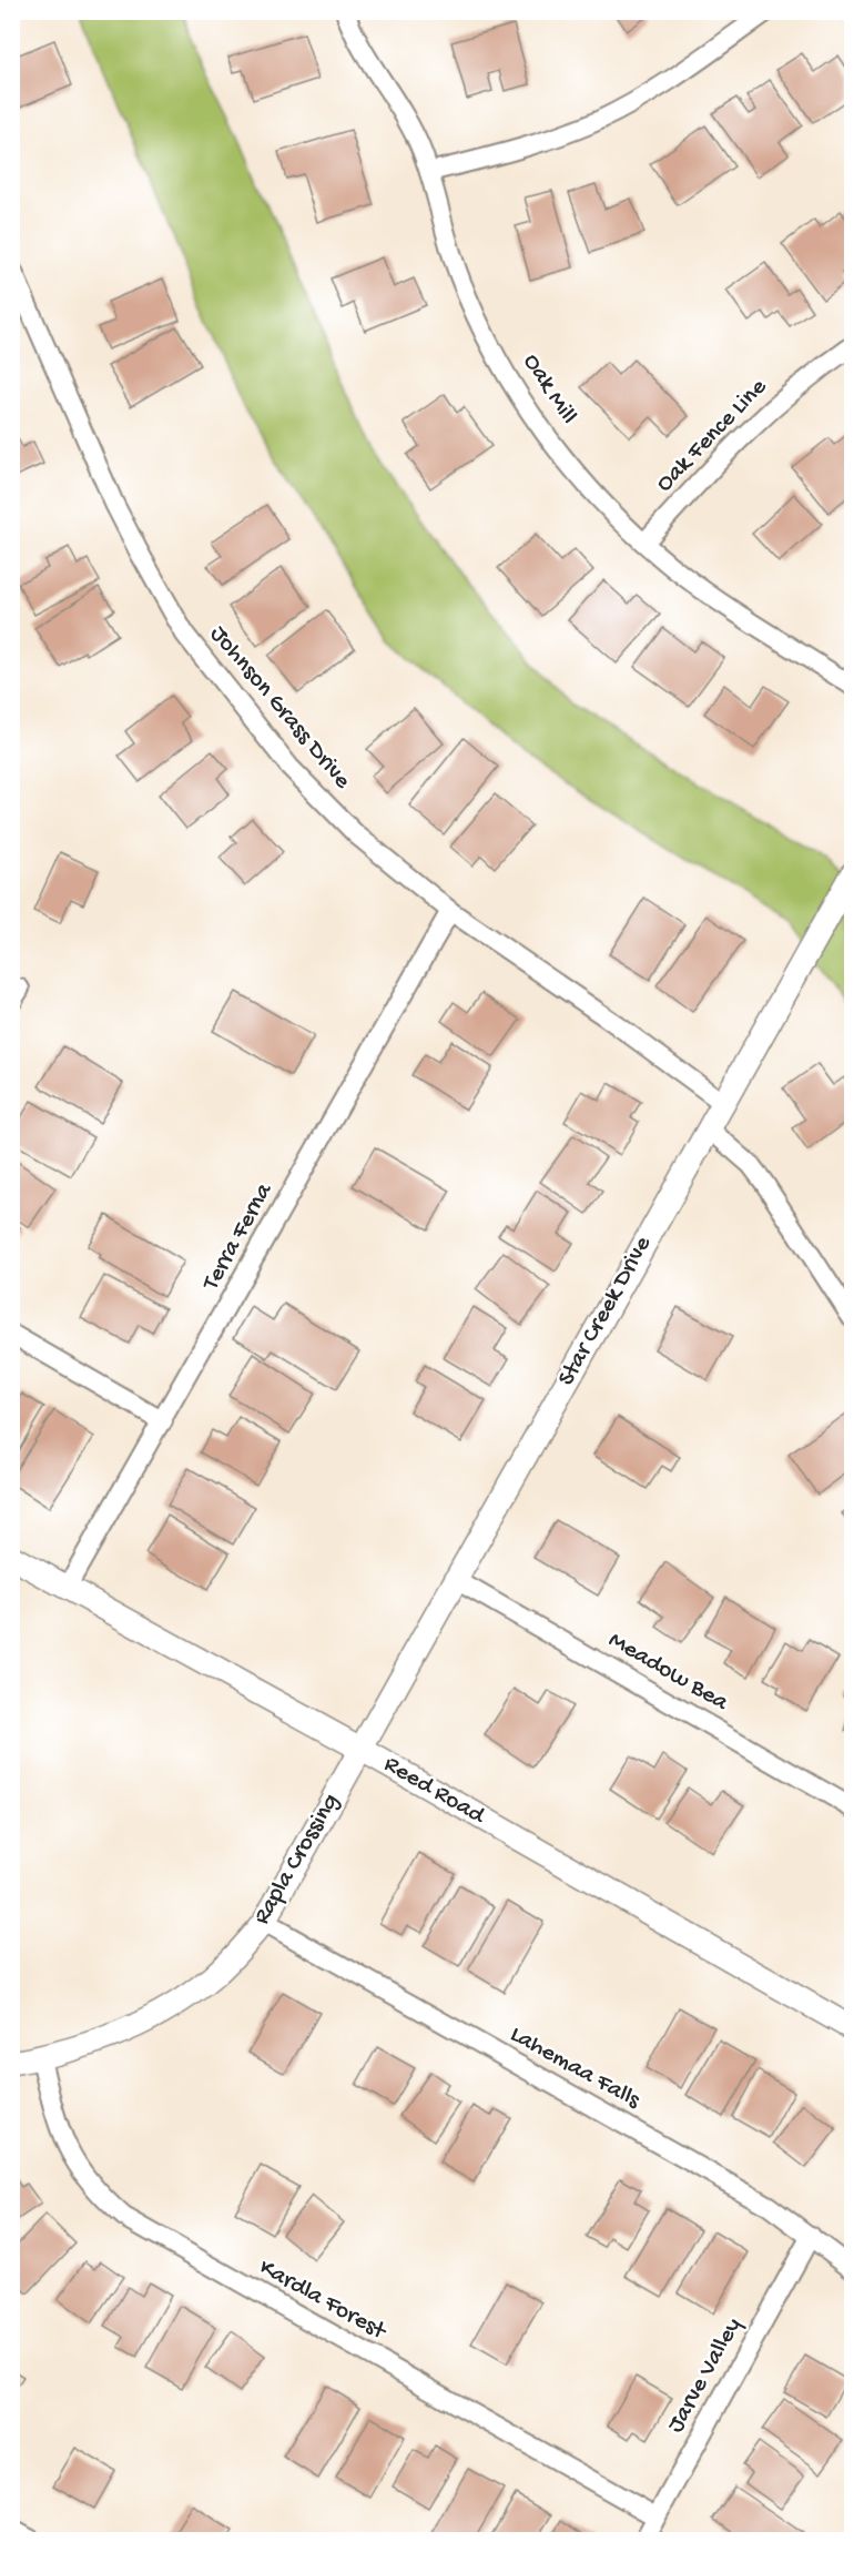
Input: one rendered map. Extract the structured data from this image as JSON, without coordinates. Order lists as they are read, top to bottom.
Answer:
{
  "streets": {
    "street": [
      "Oak Mill",
      "Oak Fence Line",
      "Johnson Grass Drive",
      "Terra Ferna",
      "Star Creek Drive",
      "Meadow Bea",
      "Reed Road",
      "Rapla Crossing",
      "Lahemaa Falls",
      "Kardla Forest",
      "Jarve Valley"
    ]
  },
  "crossings": [
    ["Oak Mill", "Oak Fence Line"],
    ["Johnson Grass Drive", "Terra Ferna"],
    ["Johnson Grass Drive", "Star Creek Drive"],
    ["Terra Ferna", "Reed Road"],
    ["Star Creek Drive", "Meadow Bea"],
    ["Star Creek Drive", "Reed Road"],
    ["Star Creek Drive", "Rapla Crossing"],
    ["Reed Road", "Rapla Crossing"],
    ["Rapla Crossing", "Lahemaa Falls"],
    ["Rapla Crossing", "Kardla Forest"],
    ["Lahemaa Falls", "Jarve Valley"],
    ["Kardla Forest", "Jarve Valley"]
  ]
}
